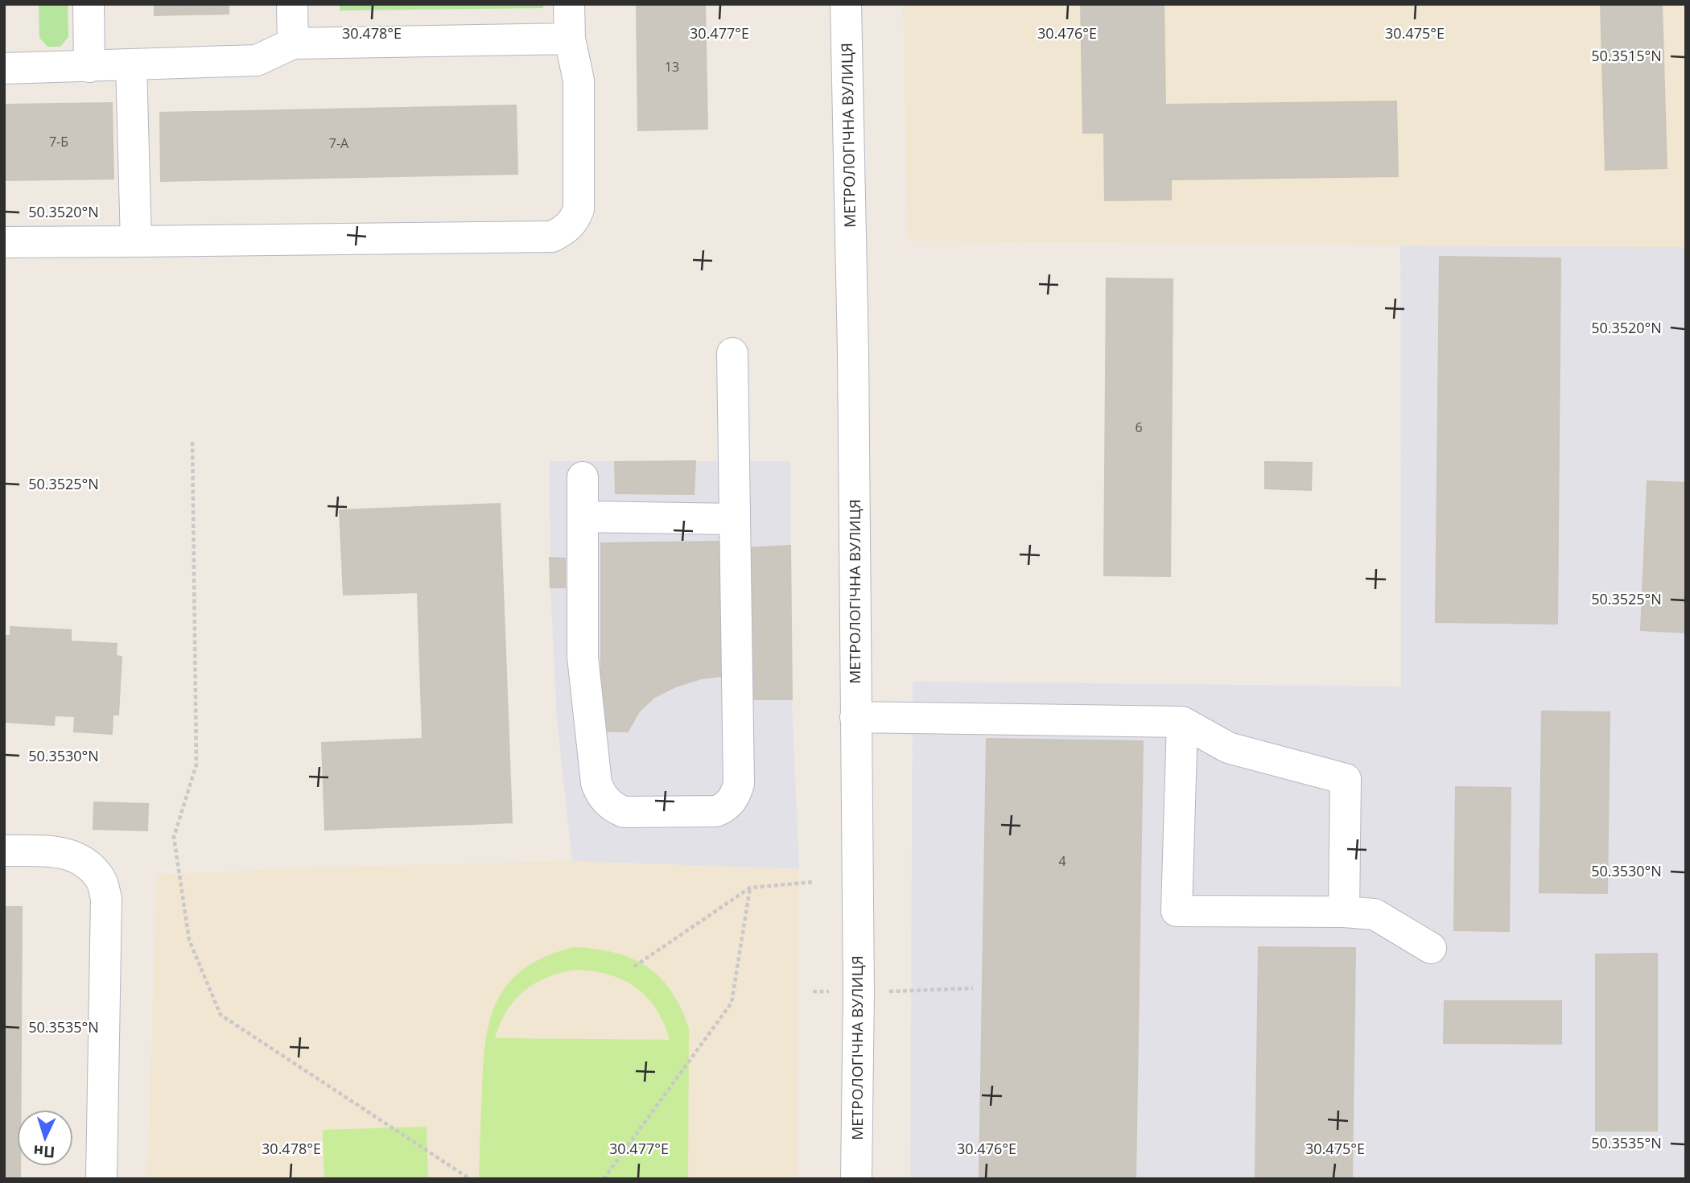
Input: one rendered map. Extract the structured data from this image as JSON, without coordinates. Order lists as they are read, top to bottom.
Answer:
{
  "streets": {
    "street": ["МЕТРОЛОГІЧНА ВУЛИЦЯ"]
  },
  "house_numbers": [
    "13",
    "7-Б",
    "7-А",
    "6",
    "4"
  ],
  "north": "bottom",
  "coordinates": [
    "30.478°E",
    "30.477°E",
    "30.476°E",
    "30.475°E",
    "50.3515°N",
    "50.3520°N",
    "50.3525°N",
    "50.3530°N",
    "50.3535°N"
  ]
}
